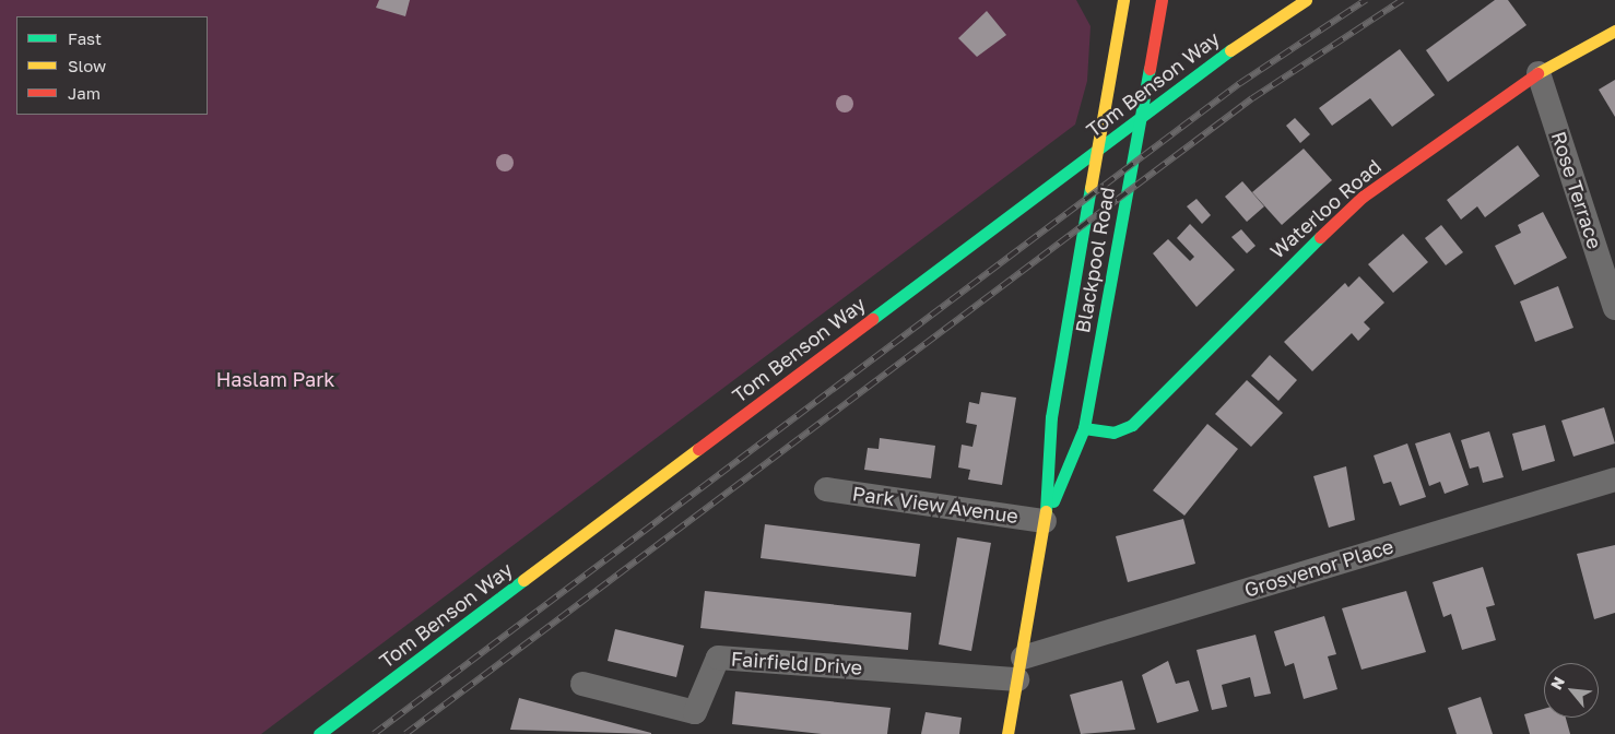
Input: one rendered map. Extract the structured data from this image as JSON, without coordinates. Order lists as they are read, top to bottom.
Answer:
{
  "streets": {
    "main road": ["Tom Benson Way", "Waterloo Road", "Blackpool Road"],
    "street": [
      "Rose Terrace",
      "Park View Avenue",
      "Grosvenor Place",
      "Fairfield Drive"
    ]
  },
  "crossings": [
    ["Rose Terrace", "Waterloo Road"],
    ["Waterloo Road", "Blackpool Road"],
    ["Blackpool Road", "Park View Avenue"],
    ["Blackpool Road", "Grosvenor Place"],
    ["Blackpool Road", "Fairfield Drive"],
    ["Grosvenor Place", "Fairfield Drive"]
  ],
  "parks": ["Haslam Park"],
  "legend": ["Fast", "Slow", "Jam"],
  "north": "top left"
}
